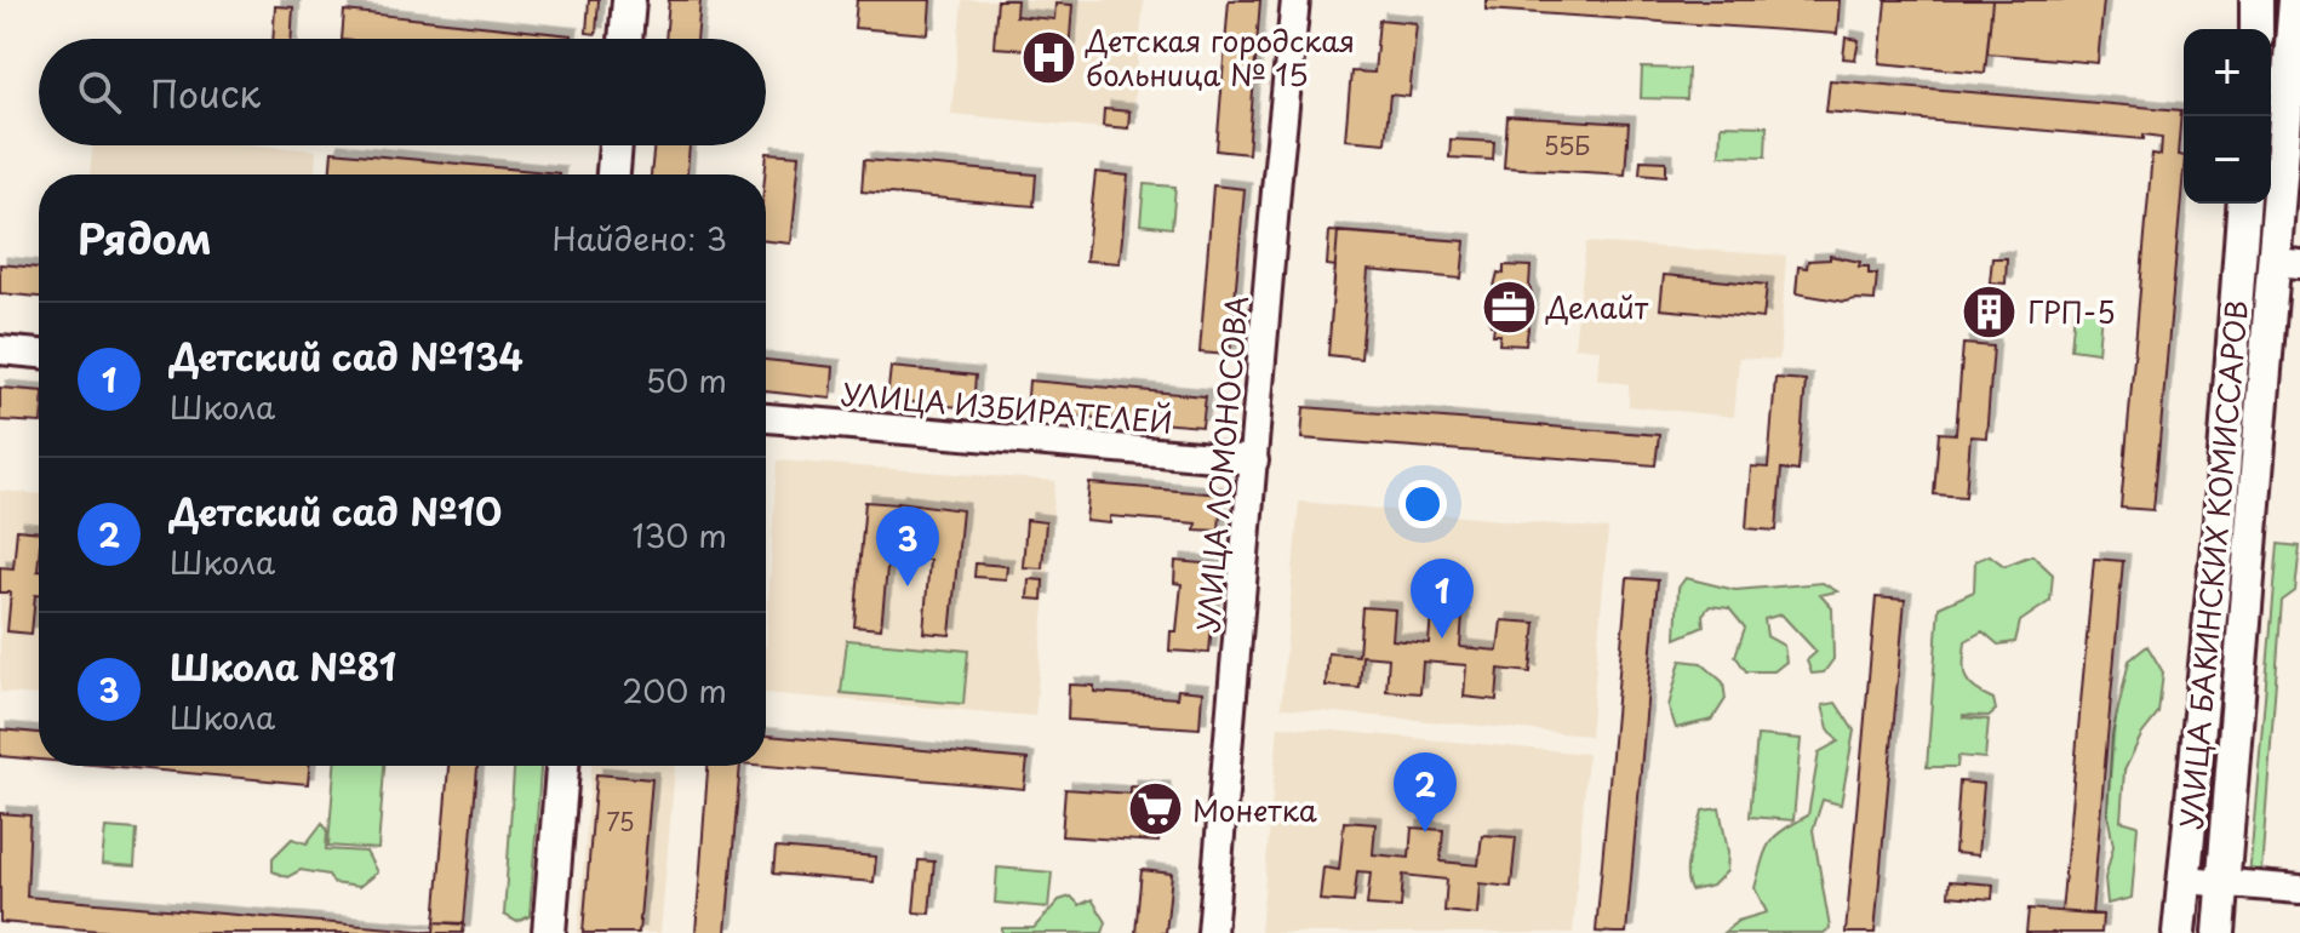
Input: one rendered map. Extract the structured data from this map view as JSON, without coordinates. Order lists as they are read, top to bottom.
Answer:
{
  "streets": {
    "main road": ["УЛИЦА БАКИНСКИХ КОМИССАРОВ"],
    "street": ["УЛИЦА ИЗБИРАТЕЛЕЙ", "УЛИЦА ЛОМОНОСОВА"]
  },
  "crossings": [
    ["УЛИЦА ИЗБИРАТЕЛЕЙ", "УЛИЦА ЛОМОНОСОВА"]
  ],
  "places": {
    "hospital": ["Детская городская больница № 15"],
    "office": ["Делайт"],
    "building": ["ГРП-5"],
    "supermarket": ["Монетка"]
  },
  "house_numbers": ["55Б", "75"],
  "page": {
    "map_buttons": ["+", "−"],
    "search": "Поиск",
    "heading": ["Рядом", "Найдено: 3"],
    "list": [
      {
        "mark": "1",
        "name": "Детский сад №134",
        "note": "Школа",
        "value": "50 m"
      },
      {
        "mark": "2",
        "name": "Детский сад №10",
        "note": "Школа",
        "value": "130 m"
      },
      {
        "mark": "3",
        "name": "Школа №81",
        "note": "Школа",
        "value": "200 m"
      }
    ],
    "pins": ["3", "1", "2"]
  }
}
